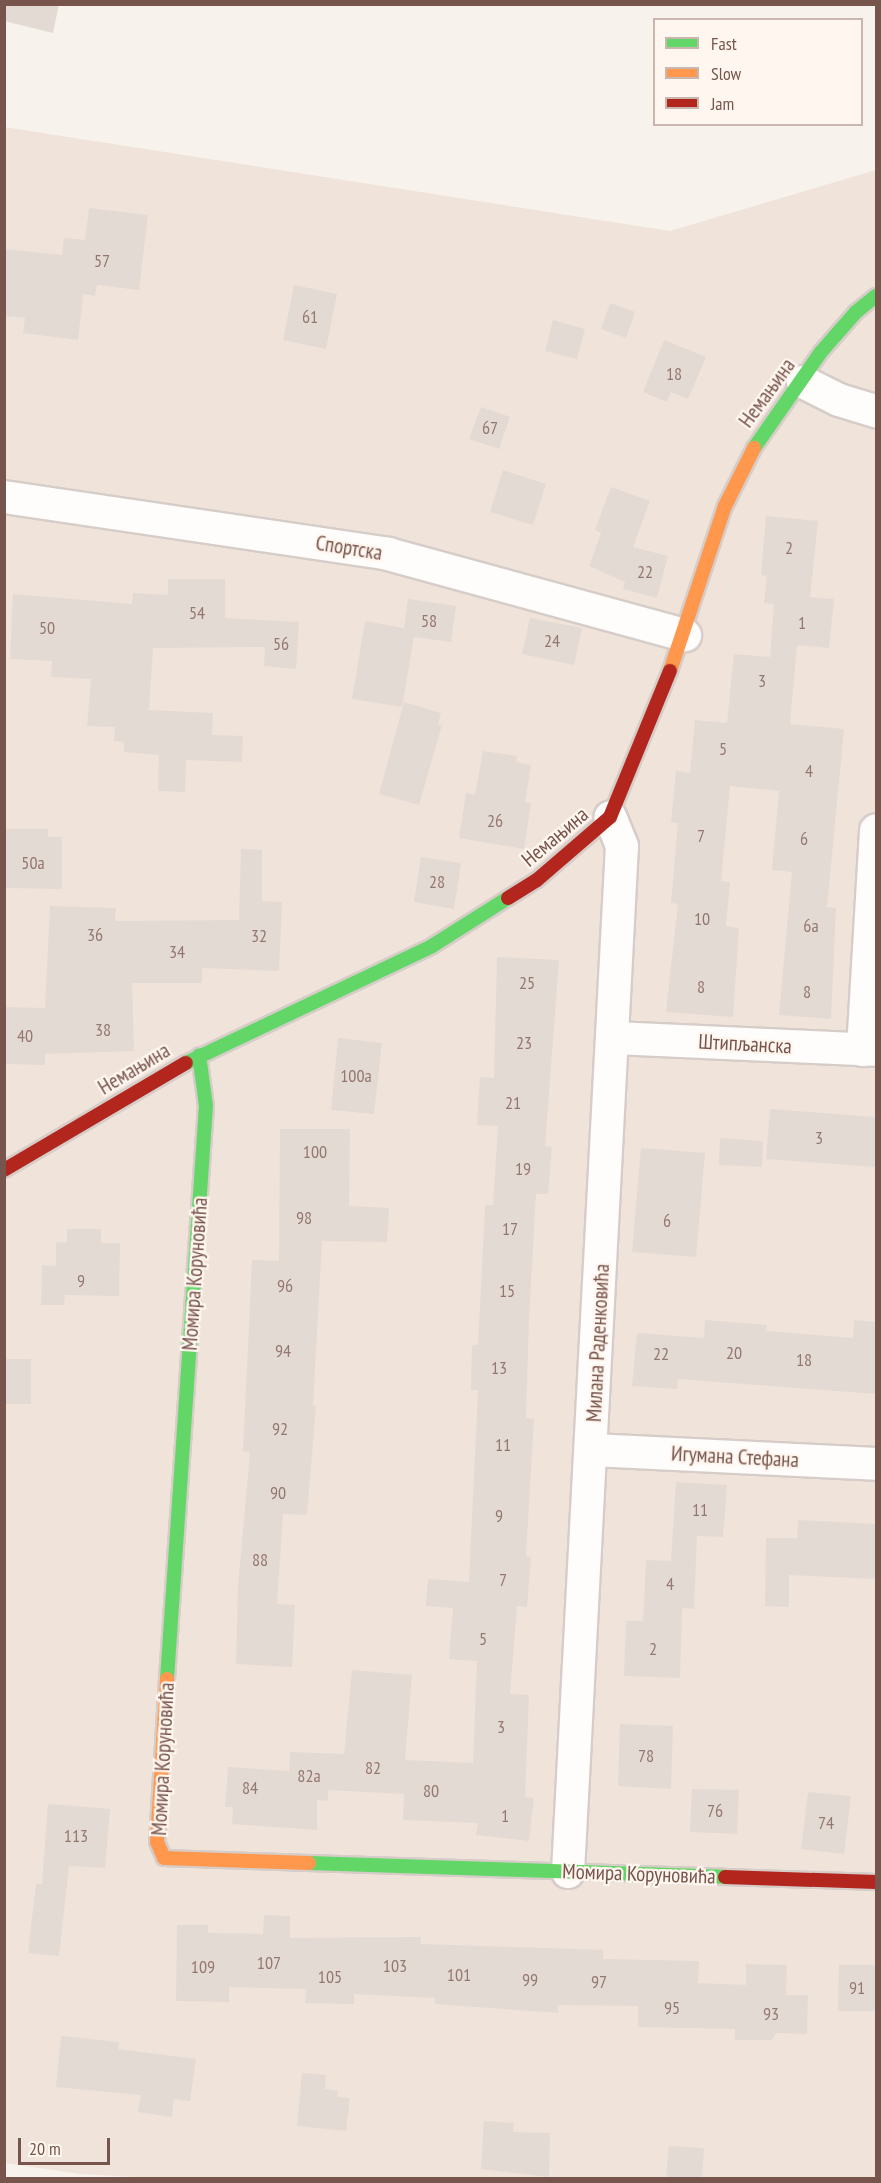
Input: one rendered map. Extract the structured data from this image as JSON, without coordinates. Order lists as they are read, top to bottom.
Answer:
{
  "streets": {
    "street": [
      "Немањина",
      "Спортска",
      "Штипљанска",
      "Момира Коруновића",
      "Милана Раденковића",
      "Игумана Стефана"
    ]
  },
  "crossings": [
    ["Немањина", "Спортска"],
    ["Немањина", "Момира Коруновића"],
    ["Немањина", "Милана Раденковића"],
    ["Штипљанска", "Милана Раденковића"],
    ["Момира Коруновића", "Милана Раденковића"],
    ["Милана Раденковића", "Игумана Стефана"]
  ],
  "house_numbers": [
    "57",
    "61",
    "18",
    "67",
    "2",
    "22",
    "54",
    "58",
    "1",
    "50",
    "24",
    "56",
    "3",
    "5",
    "4",
    "26",
    "7",
    "6",
    "50a",
    "28",
    "10",
    "6a",
    "36",
    "32",
    "34",
    "25",
    "8",
    "8",
    "38",
    "40",
    "23",
    "100a",
    "21",
    "3",
    "100",
    "19",
    "98",
    "6",
    "17",
    "9",
    "96",
    "15",
    "94",
    "20",
    "22",
    "18",
    "13",
    "92",
    "11",
    "90",
    "11",
    "9",
    "88",
    "7",
    "4",
    "5",
    "2",
    "3",
    "78",
    "82",
    "82a",
    "84",
    "80",
    "76",
    "1",
    "74",
    "113",
    "107",
    "103",
    "109",
    "101",
    "105",
    "99",
    "97",
    "91",
    "95",
    "93"
  ],
  "legend": ["Fast", "Slow", "Jam"],
  "scale_bar": "20 m"
}
